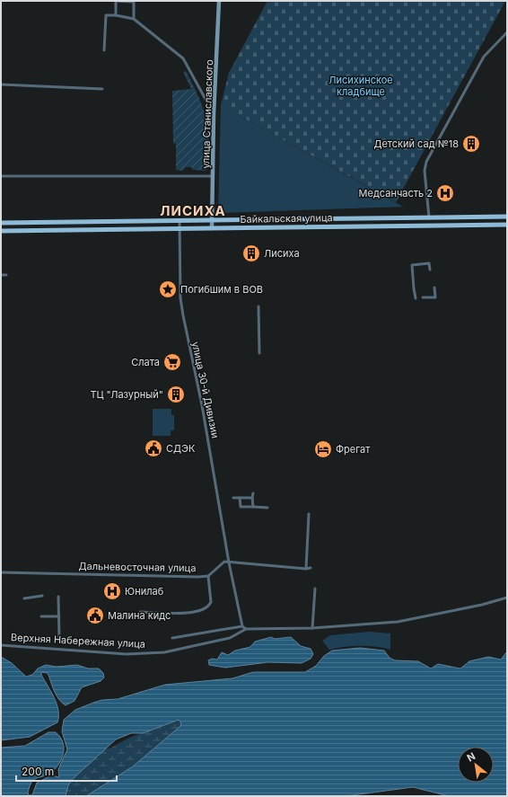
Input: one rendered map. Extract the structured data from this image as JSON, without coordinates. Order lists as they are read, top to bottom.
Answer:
{
  "streets": {
    "main road": ["улица Станиславского", "Байкальская улица"],
    "street": ["улица 30-й Дивизии", "Дальневосточная улица", "Верхняя Набережная улица"]
  },
  "crossings": [
    ["улица Станиславского", "Байкальская улица"],
    ["Байкальская улица", "улица 30-й Дивизии"],
    ["улица 30-й Дивизии", "Дальневосточная улица"]
  ],
  "districts": ["ЛИСИХА"],
  "parks": ["Лисихинское кладбище"],
  "places": {
    "building": ["Детский сад №18", "Лисиха", "ТЦ \"Лазурный\""],
    "hospital": ["Медсанчасть 2", "Юнилаб"],
    "place": ["Погибшим в ВОВ"],
    "supermarket": ["Слата"],
    "public building": ["СДЭК", "Малина кидс"],
    "hotel": ["Фрегат"]
  },
  "scale_bar": "200 m",
  "north": "top left"
}
